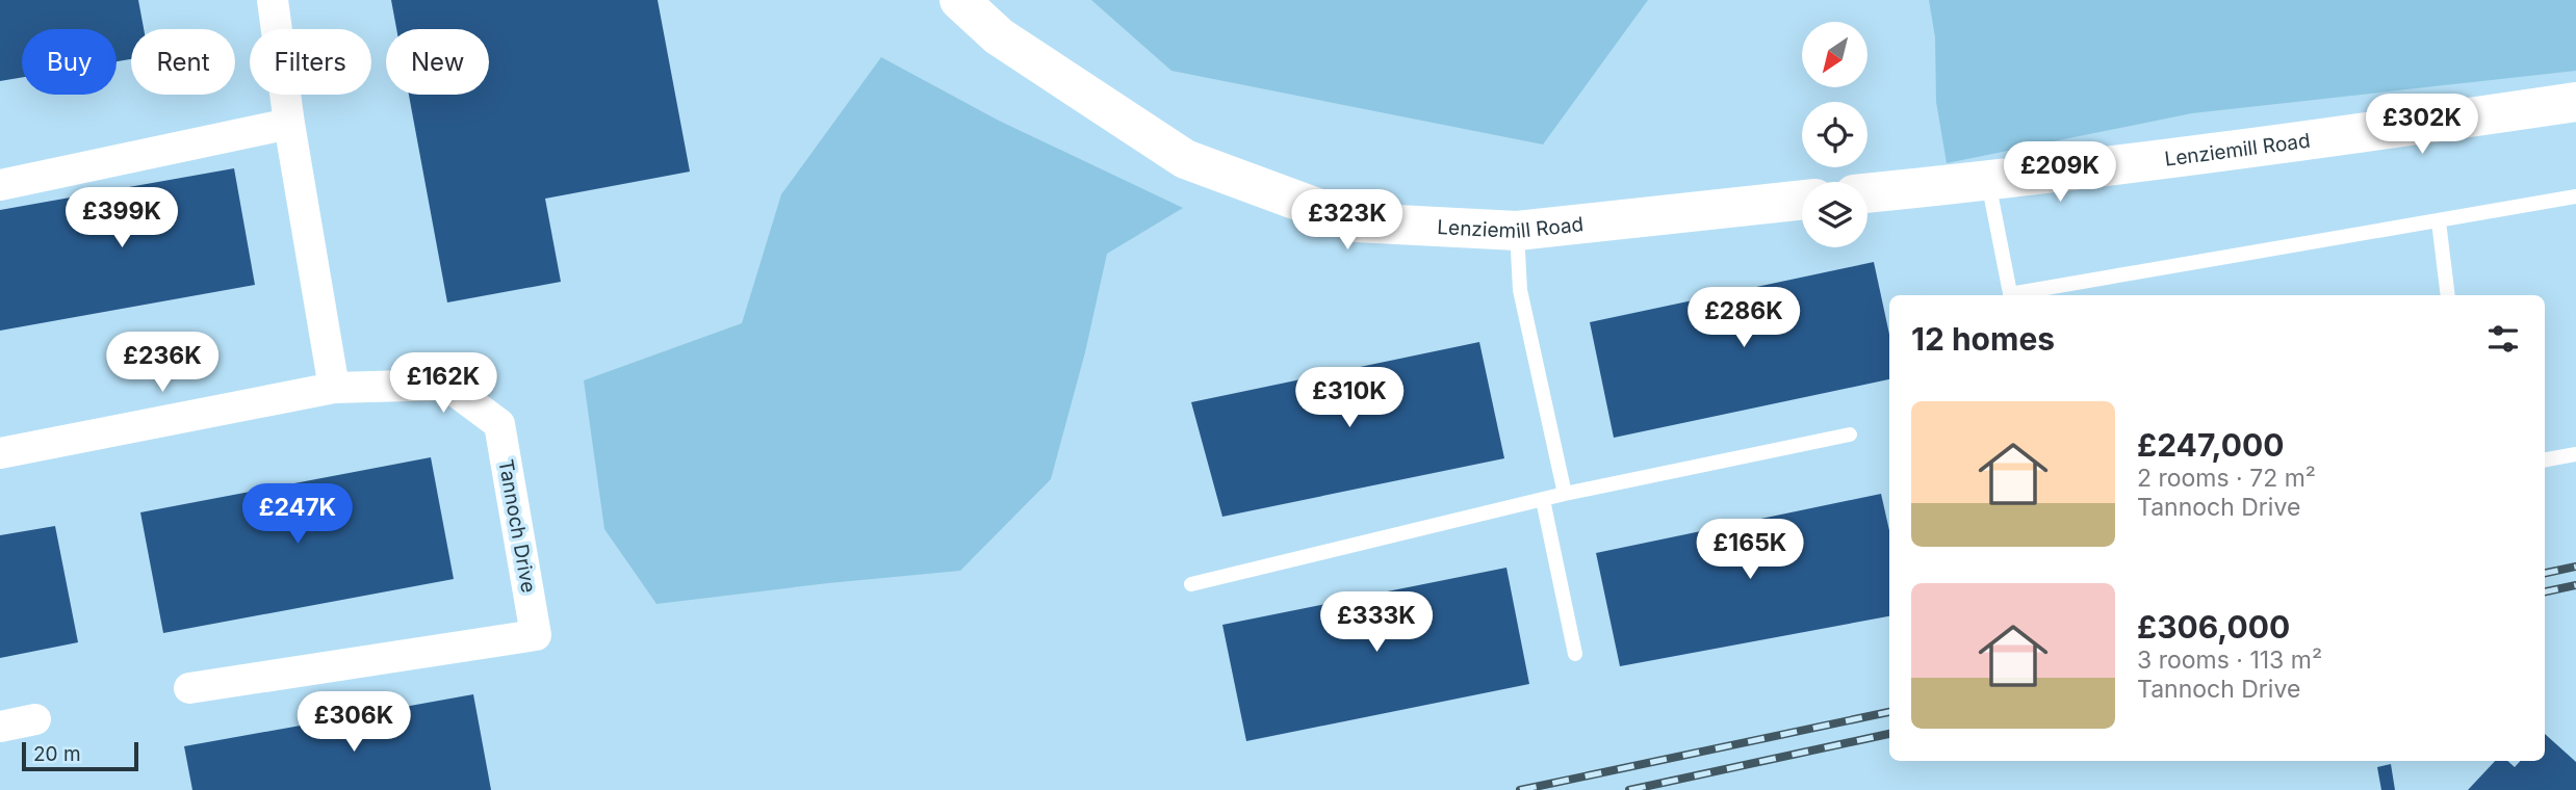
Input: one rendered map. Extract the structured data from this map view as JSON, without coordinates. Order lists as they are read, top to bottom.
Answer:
{
  "streets": {
    "main road": ["Lenziemill Road"],
    "street": ["Tannoch Drive"]
  },
  "scale_bar": "20 m",
  "north": "bottom left",
  "page": {
    "chip": [
      "Buy",
      "Rent",
      "Filters",
      "New"
    ],
    "price": [
      "£302K",
      "£209K",
      "£399K",
      "£323K",
      "£286K",
      "£236K",
      "£162K",
      "£310K",
      "£247K",
      "£165K",
      "£333K",
      "£306K"
    ],
    "heading": "12 homes",
    "list": [
      {
        "name": "£247,000",
        "note": "2 rooms · 72 m² · Tannoch Drive"
      },
      {
        "name": "£306,000",
        "note": "3 rooms · 113 m² · Tannoch Drive"
      }
    ],
    "scale": "20 m"
  }
}
